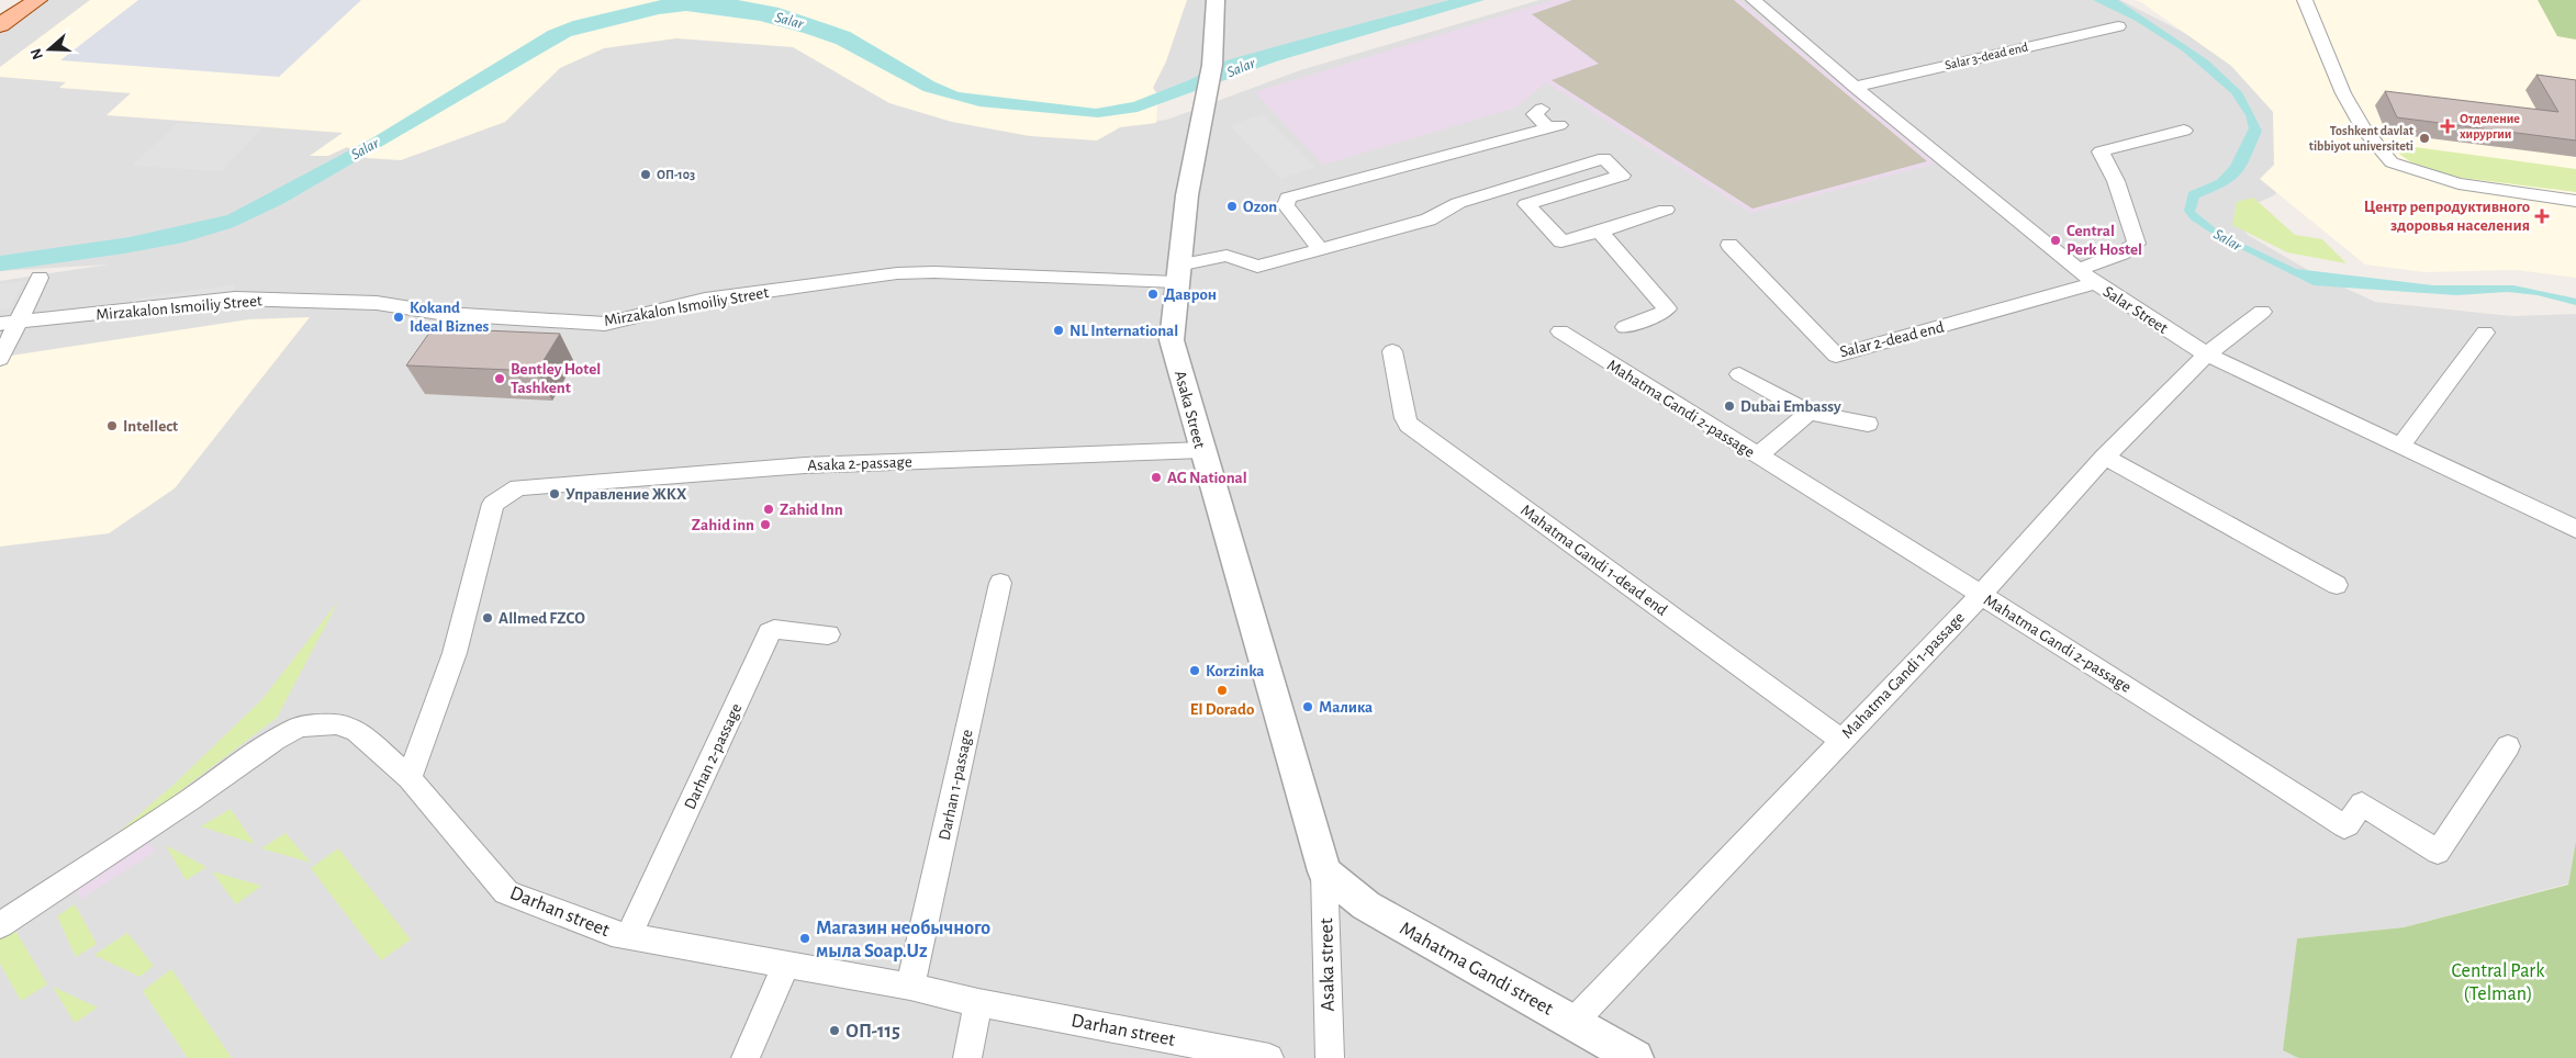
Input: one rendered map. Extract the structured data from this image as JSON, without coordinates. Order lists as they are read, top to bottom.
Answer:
{
  "streets": {
    "street": [
      "Salar 3-dead end",
      "Mirzakalon Ismoiliy Street",
      "Salar Street",
      "Salar 2-dead end",
      "Mahatma Gandi 2-passage",
      "Asaka Street",
      "Asaka 2-passage",
      "Mahatma Gandi 1-dead end",
      "Mahatma Gandi 1-passage",
      "Darhan 2-passage",
      "Darhan 1-passage",
      "Darhan street",
      "Asaka street",
      "Mahatma Gandi street"
    ]
  },
  "crossings": [
    ["Salar 3-dead end", "Salar Street"],
    ["Mirzakalon Ismoiliy Street", "Asaka Street"],
    ["Salar Street", "Salar 2-dead end"],
    ["Salar Street", "Mahatma Gandi 1-passage"],
    ["Mahatma Gandi 2-passage", "Mahatma Gandi 1-passage"],
    ["Asaka Street", "Asaka 2-passage"],
    ["Asaka Street", "Asaka street"],
    ["Asaka Street", "Mahatma Gandi street"],
    ["Asaka 2-passage", "Darhan street"],
    ["Mahatma Gandi 1-dead end", "Mahatma Gandi 1-passage"],
    ["Mahatma Gandi 1-passage", "Mahatma Gandi street"],
    ["Darhan 2-passage", "Darhan street"],
    ["Darhan 1-passage", "Darhan street"],
    ["Asaka street", "Mahatma Gandi street"]
  ],
  "water": ["Salar"],
  "parks": ["Central Park (Telman)"],
  "places": {
    "health": ["Отделение хирургии", "Центр репродуктивного здоровья населения"],
    "other": [
      "Toshkent davlat tibbiyot universiteti",
      "ОП-103",
      "Ozon",
      "Central Perk Hostel",
      "Даврон",
      "Kokand Ideal Biznes",
      "NL International",
      "Bentley Hotel Tashkent",
      "Dubai Embassy",
      "Intellect",
      "AG National",
      "Управление ЖКХ",
      "Zahid Inn",
      "Zahid inn",
      "Allmed FZCO",
      "Korzinka",
      "El Dorado",
      "Малика",
      "Магазин необычного мыла Soap.Uz",
      "ОП-115"
    ]
  },
  "north": "left"
}
